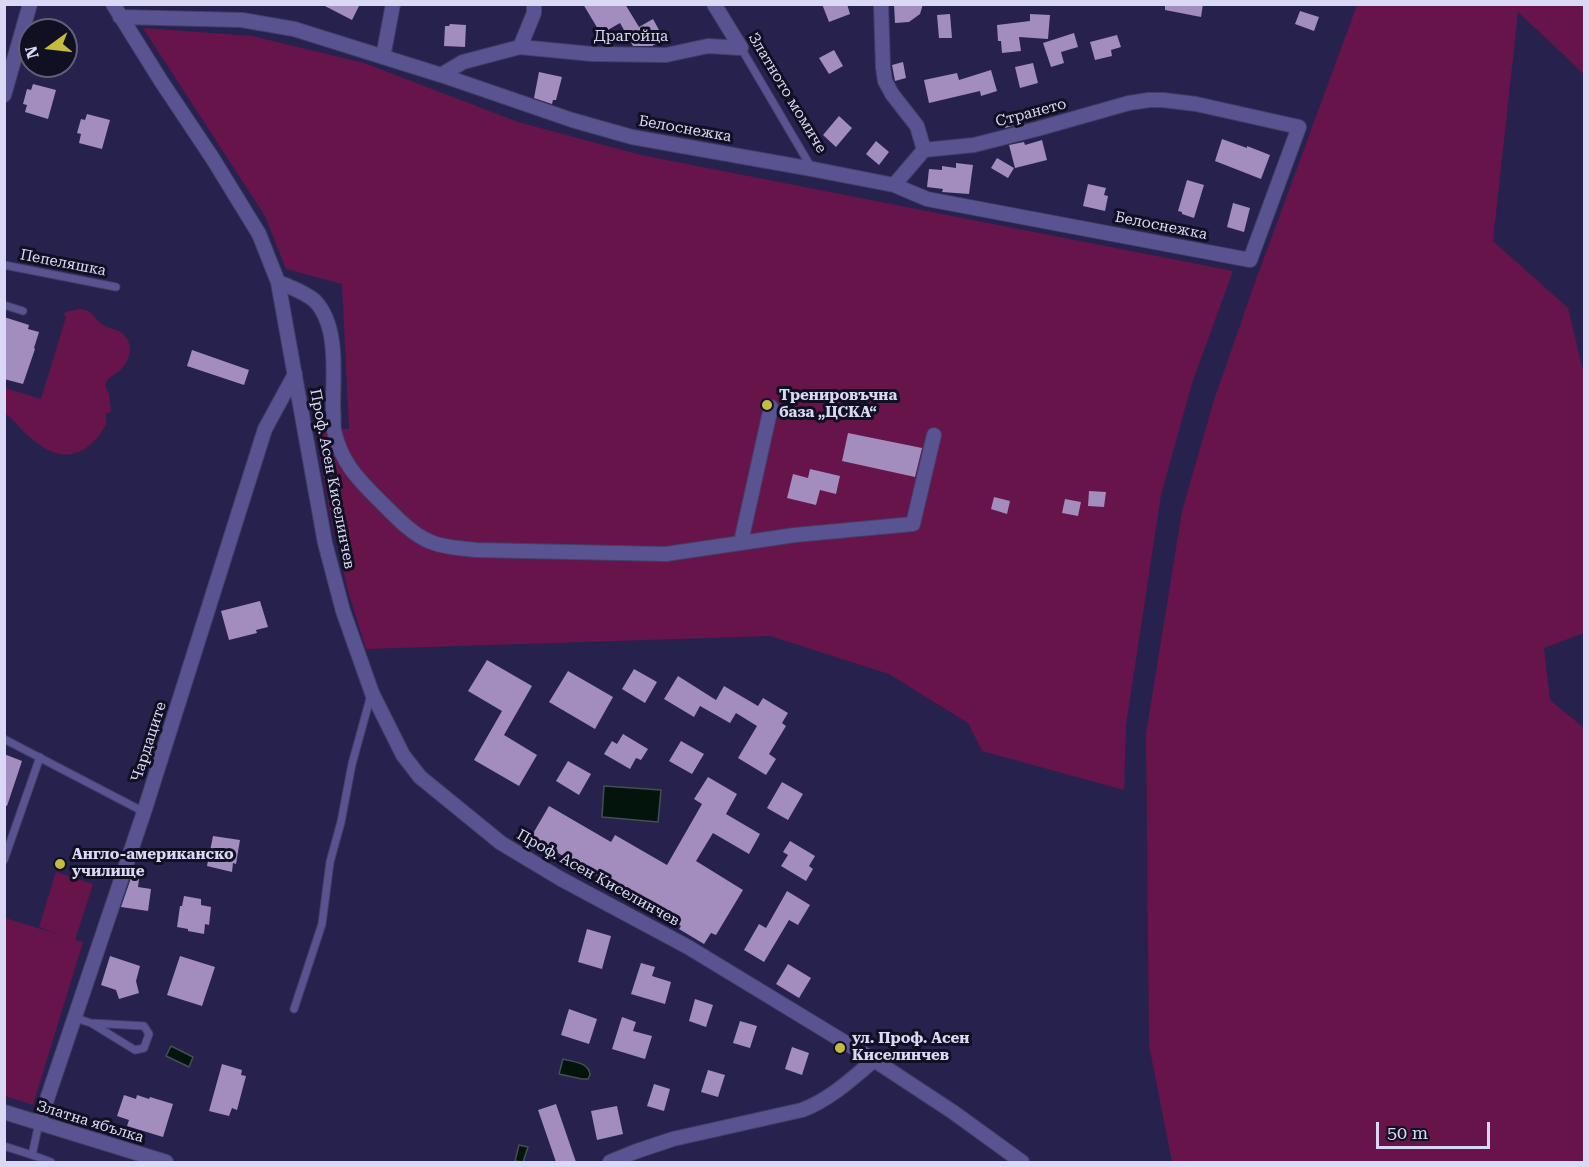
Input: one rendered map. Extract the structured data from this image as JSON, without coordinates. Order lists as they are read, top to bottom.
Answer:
{
  "streets": {
    "street": [
      "Драгойца",
      "Златното момиче",
      "Странето",
      "Белоснежка",
      "Проф. Асен Киселинчев",
      "Чардаците",
      "Златна ябълка"
    ],
    "lane": ["Пепеляшка"]
  },
  "crossings": [
    ["Драгойца", "Златното момиче"],
    ["Златното момиче", "Белоснежка"],
    ["Странето", "Белоснежка"],
    ["Белоснежка", "Проф. Асен Киселинчев"],
    ["Проф. Асен Киселинчев", "Чардаците"],
    ["Чардаците", "Златна ябълка"]
  ],
  "places": ["Тренировъчна база „ЦСКА“", "Англо-американско училище", "ул. Проф. Асен Киселинчев"],
  "scale_bar": "50 m",
  "north": "left"
}
